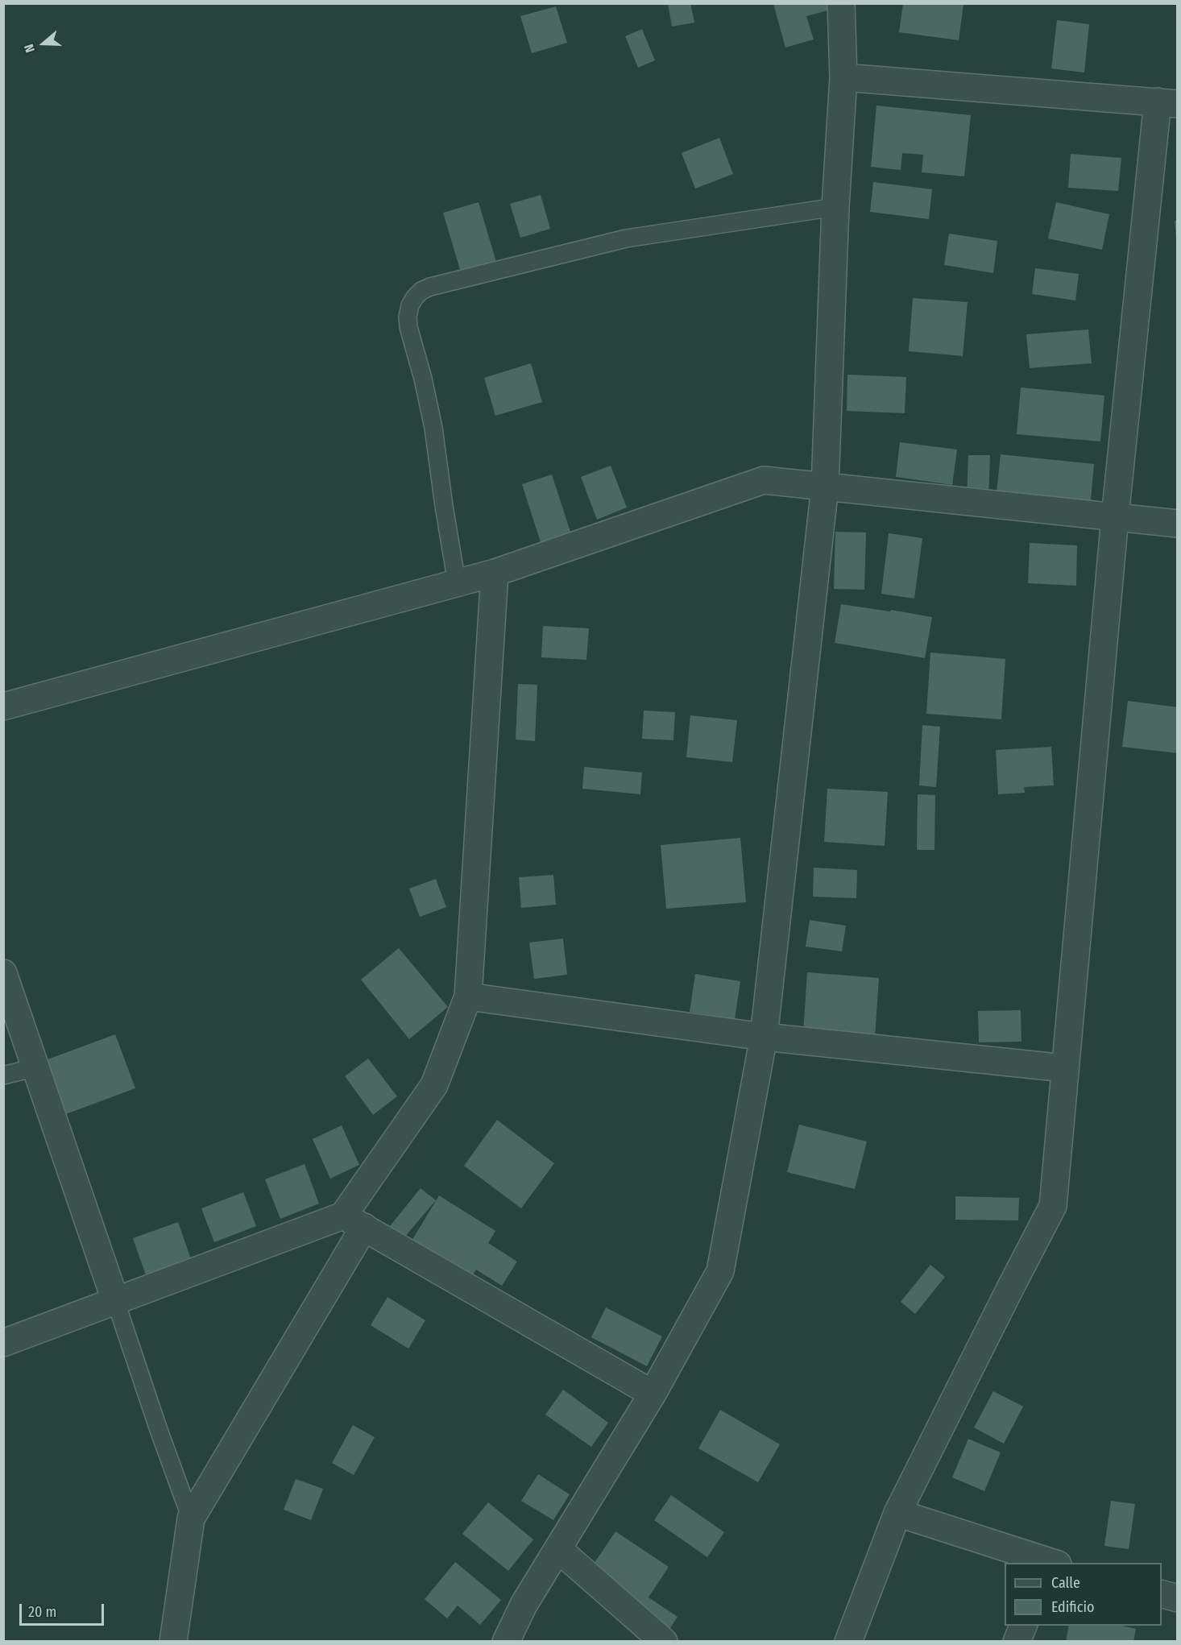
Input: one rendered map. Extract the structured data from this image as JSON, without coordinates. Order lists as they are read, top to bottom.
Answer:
{
  "legend": ["Calle", "Edificio"],
  "scale_bar": "20 m",
  "north": "left"
}
